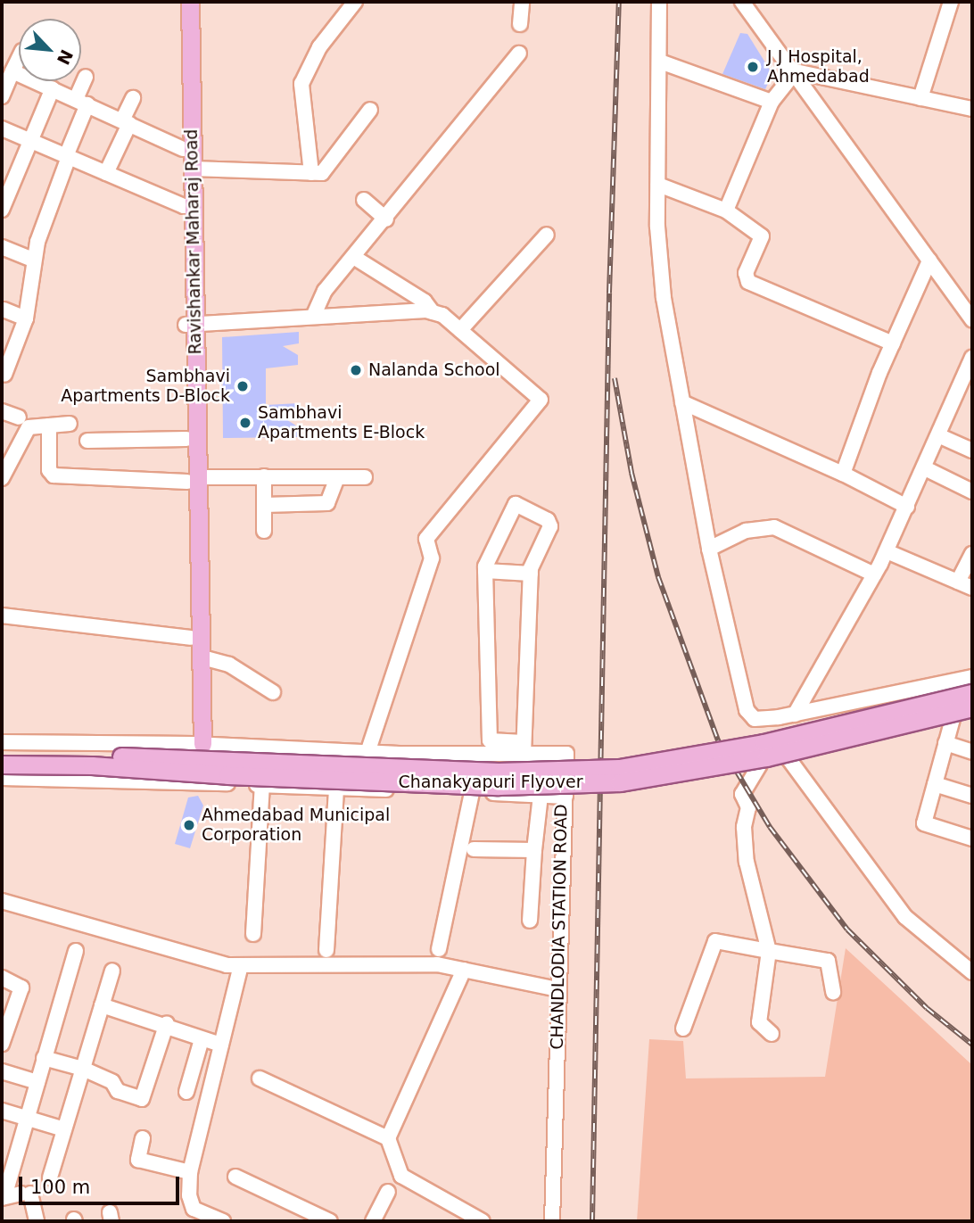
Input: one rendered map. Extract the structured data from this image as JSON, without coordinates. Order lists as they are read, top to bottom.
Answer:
{
  "streets": {
    "main road": ["Ravishankar Maharaj Road", "Chanakyapuri Flyover"],
    "street": ["CHANDLODIA STATION ROAD"]
  },
  "places": [
    "J J Hospital, Ahmedabad",
    "Nalanda School",
    "Sambhavi Apartments D-Block",
    "Sambhavi Apartments E-Block",
    "Ahmedabad Municipal Corporation"
  ],
  "scale_bar": "100 m",
  "north": "bottom right"
}
